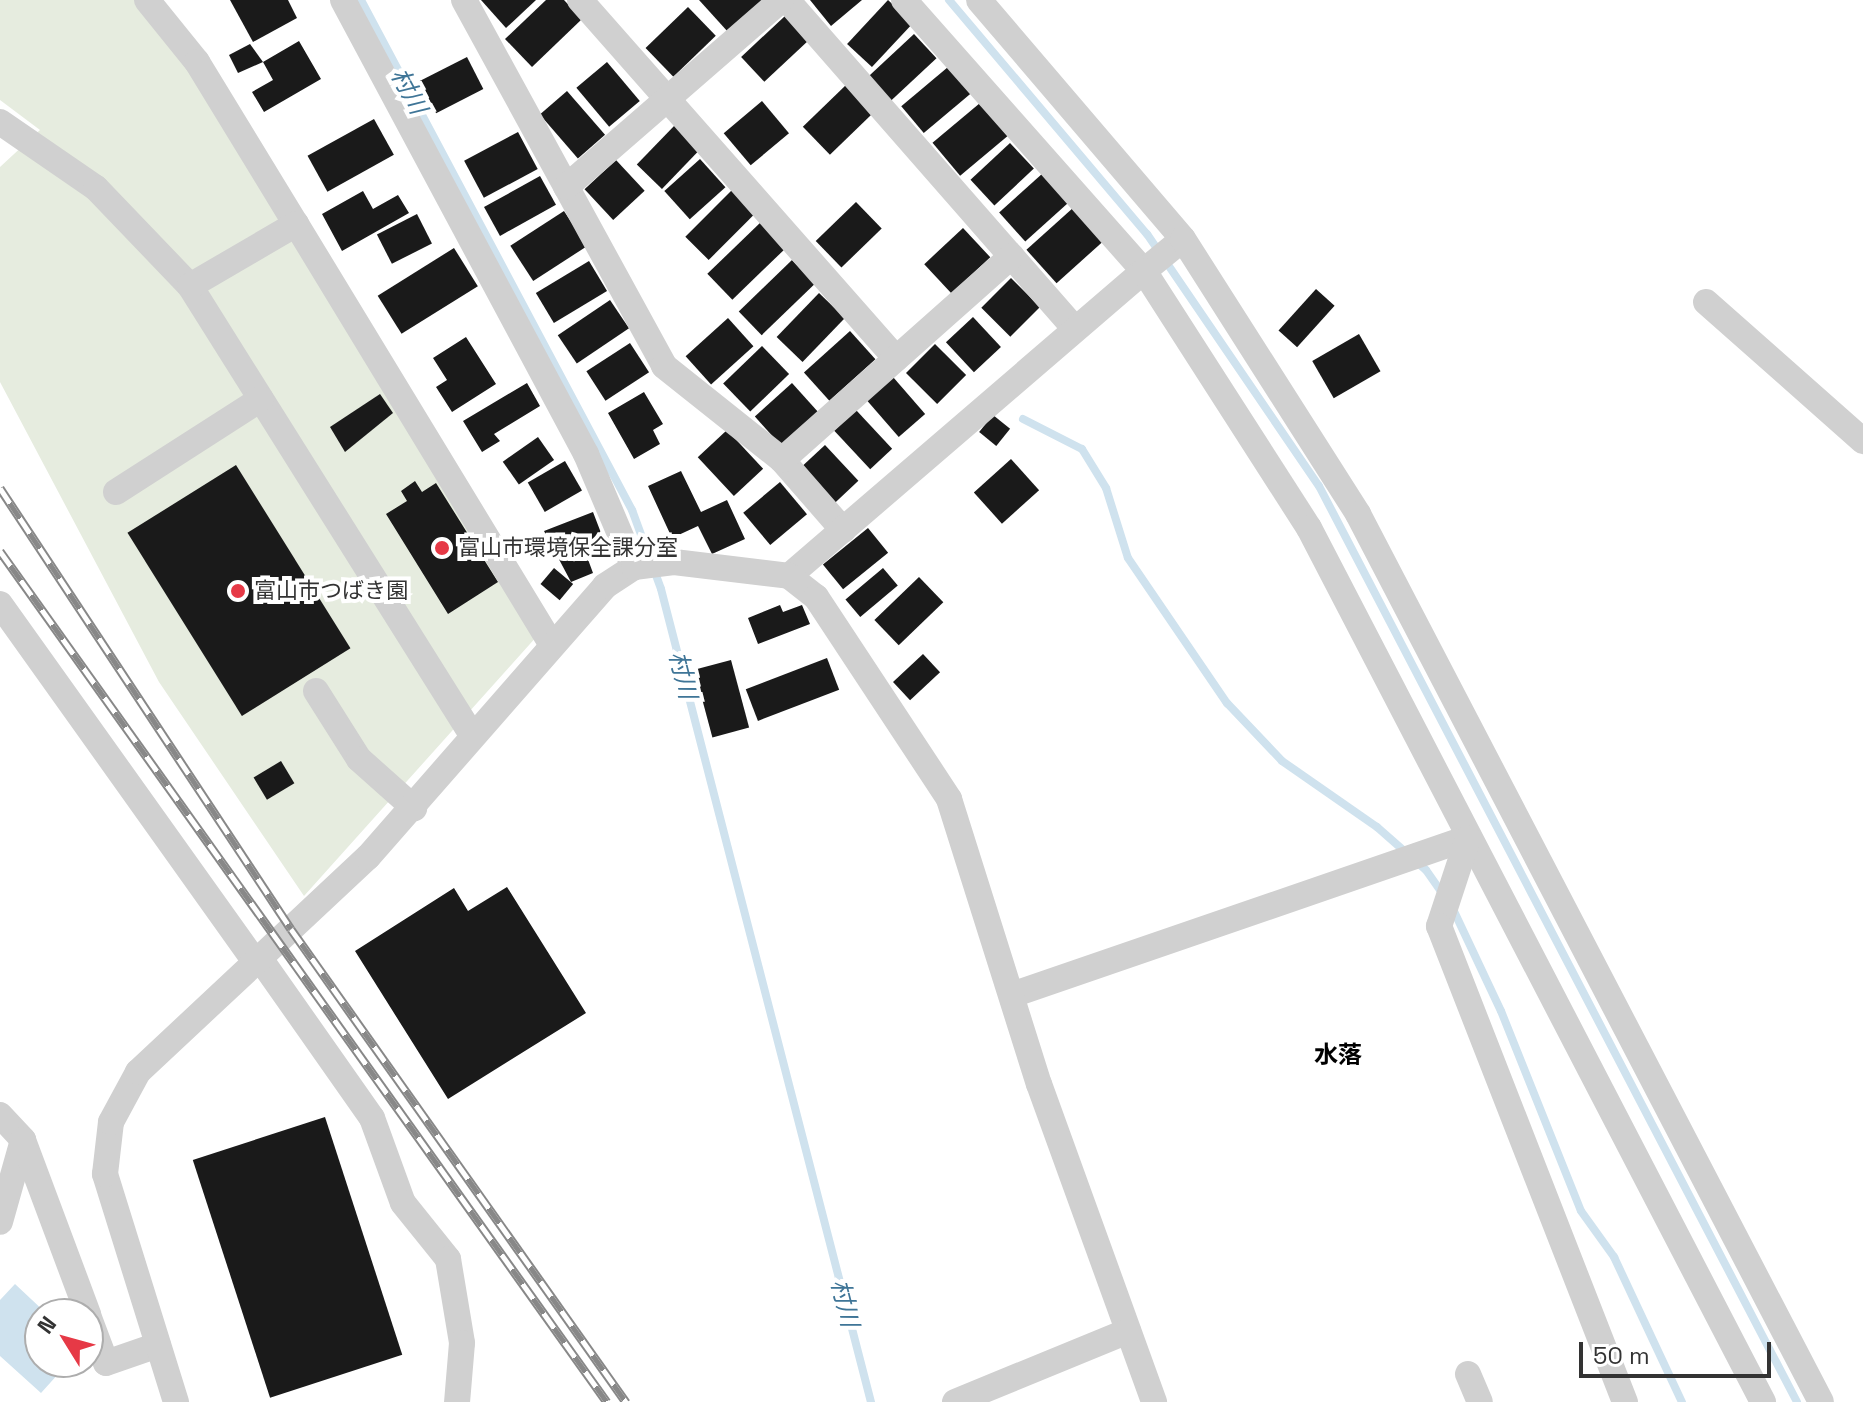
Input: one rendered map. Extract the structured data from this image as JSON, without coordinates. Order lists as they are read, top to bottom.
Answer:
{
  "districts": ["水落"],
  "water": ["村川"],
  "places": ["富山市環境保全課分室", "富山市つばき園"],
  "scale_bar": "50 m",
  "north": "top left"
}
